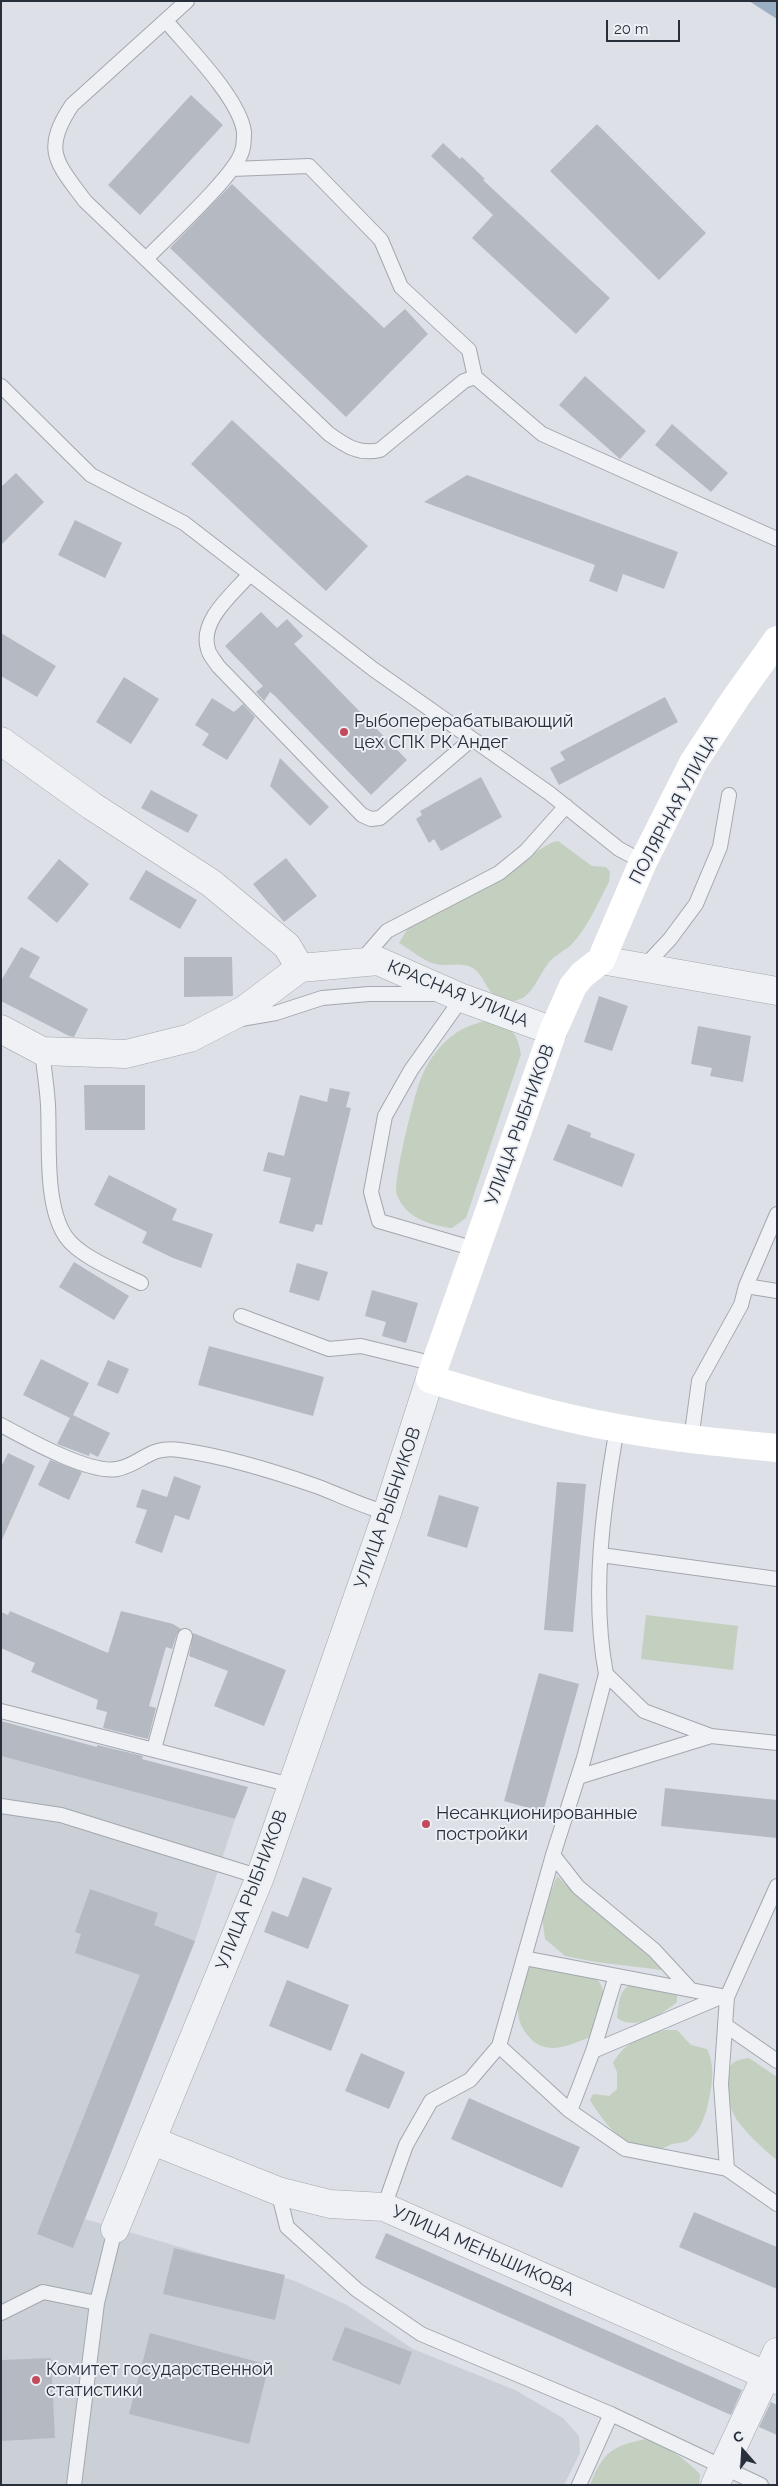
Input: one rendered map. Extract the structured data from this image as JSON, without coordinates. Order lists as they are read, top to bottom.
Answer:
{
  "streets": {
    "main road": ["ПОЛЯРНАЯ УЛИЦА", "УЛИЦА РЫБНИКОВ"],
    "street": ["КРАСНАЯ УЛИЦА", "УЛИЦА МЕНЬШИКОВА"]
  },
  "crossings": [
    ["ПОЛЯРНАЯ УЛИЦА", "УЛИЦА РЫБНИКОВ"],
    ["КРАСНАЯ УЛИЦА", "УЛИЦА РЫБНИКОВ"],
    ["УЛИЦА РЫБНИКОВ", "УЛИЦА МЕНЬШИКОВА"]
  ],
  "places": ["Рыбоперерабатывающий цех СПК РК Андег", "Несанкционированные постройки", "Комитет государственной статистики"],
  "scale_bar": "20 m",
  "north": "top"
}
